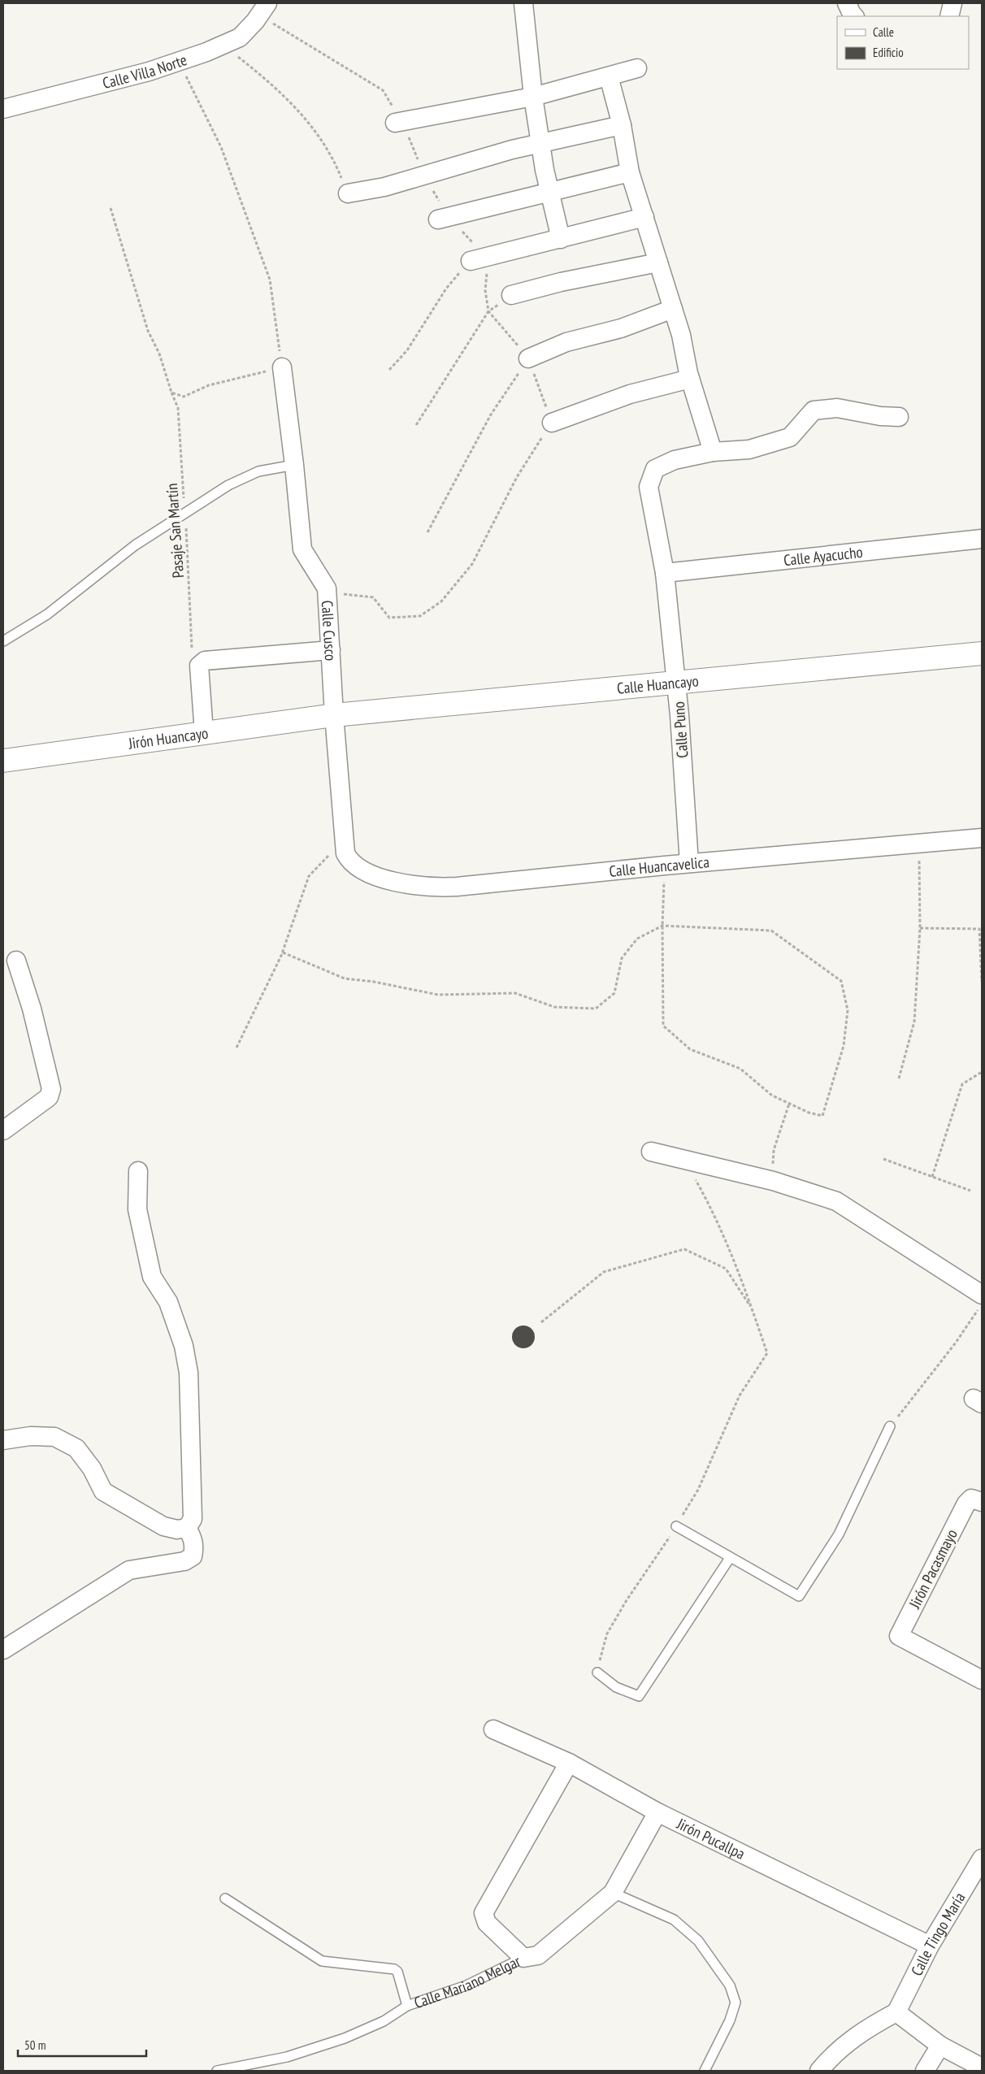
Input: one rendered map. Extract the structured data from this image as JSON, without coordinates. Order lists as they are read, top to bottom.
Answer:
{
  "streets": {
    "street": [
      "Calle Villa Norte",
      "Calle Ayacucho",
      "Calle Cusco",
      "Calle Huancayo",
      "Calle Puno",
      "Jirón Huancayo",
      "Calle Huancavelica",
      "Jirón Pacasmayo",
      "Jirón Pucallpa",
      "Calle Tingo María",
      "Calle Mariano Melgar"
    ],
    "path": ["Pasaje San Martín"]
  },
  "crossings": [
    ["Calle Ayacucho", "Calle Puno"],
    ["Calle Cusco", "Calle Huancayo"],
    ["Calle Cusco", "Jirón Huancayo"],
    ["Calle Cusco", "Calle Huancavelica"],
    ["Calle Huancayo", "Calle Puno"],
    ["Calle Huancayo", "Jirón Huancayo"],
    ["Calle Puno", "Calle Huancavelica"],
    ["Jirón Pucallpa", "Calle Tingo María"],
    ["Jirón Pucallpa", "Calle Mariano Melgar"]
  ],
  "legend": ["Calle", "Edificio"],
  "scale_bar": "50 m"
}
